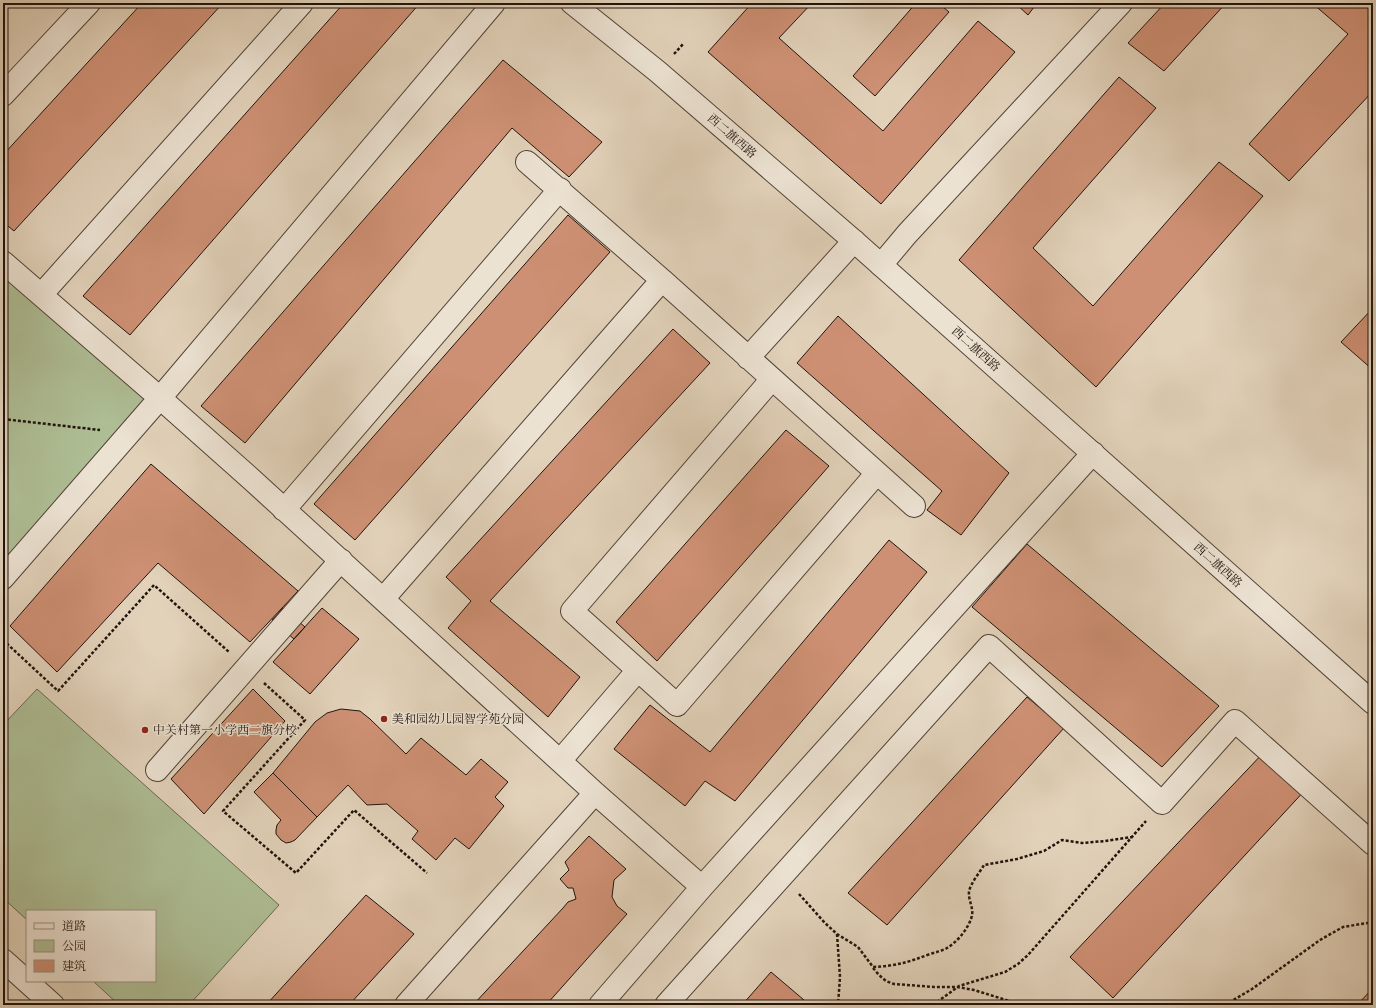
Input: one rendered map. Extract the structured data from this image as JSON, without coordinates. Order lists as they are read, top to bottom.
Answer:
{
  "streets": {
    "street": ["西二旗西路"]
  },
  "places": ["美和园幼儿园智学苑分园", "中关村第一小学西二旗分校"],
  "legend": ["道路", "公园", "建筑"]
}
